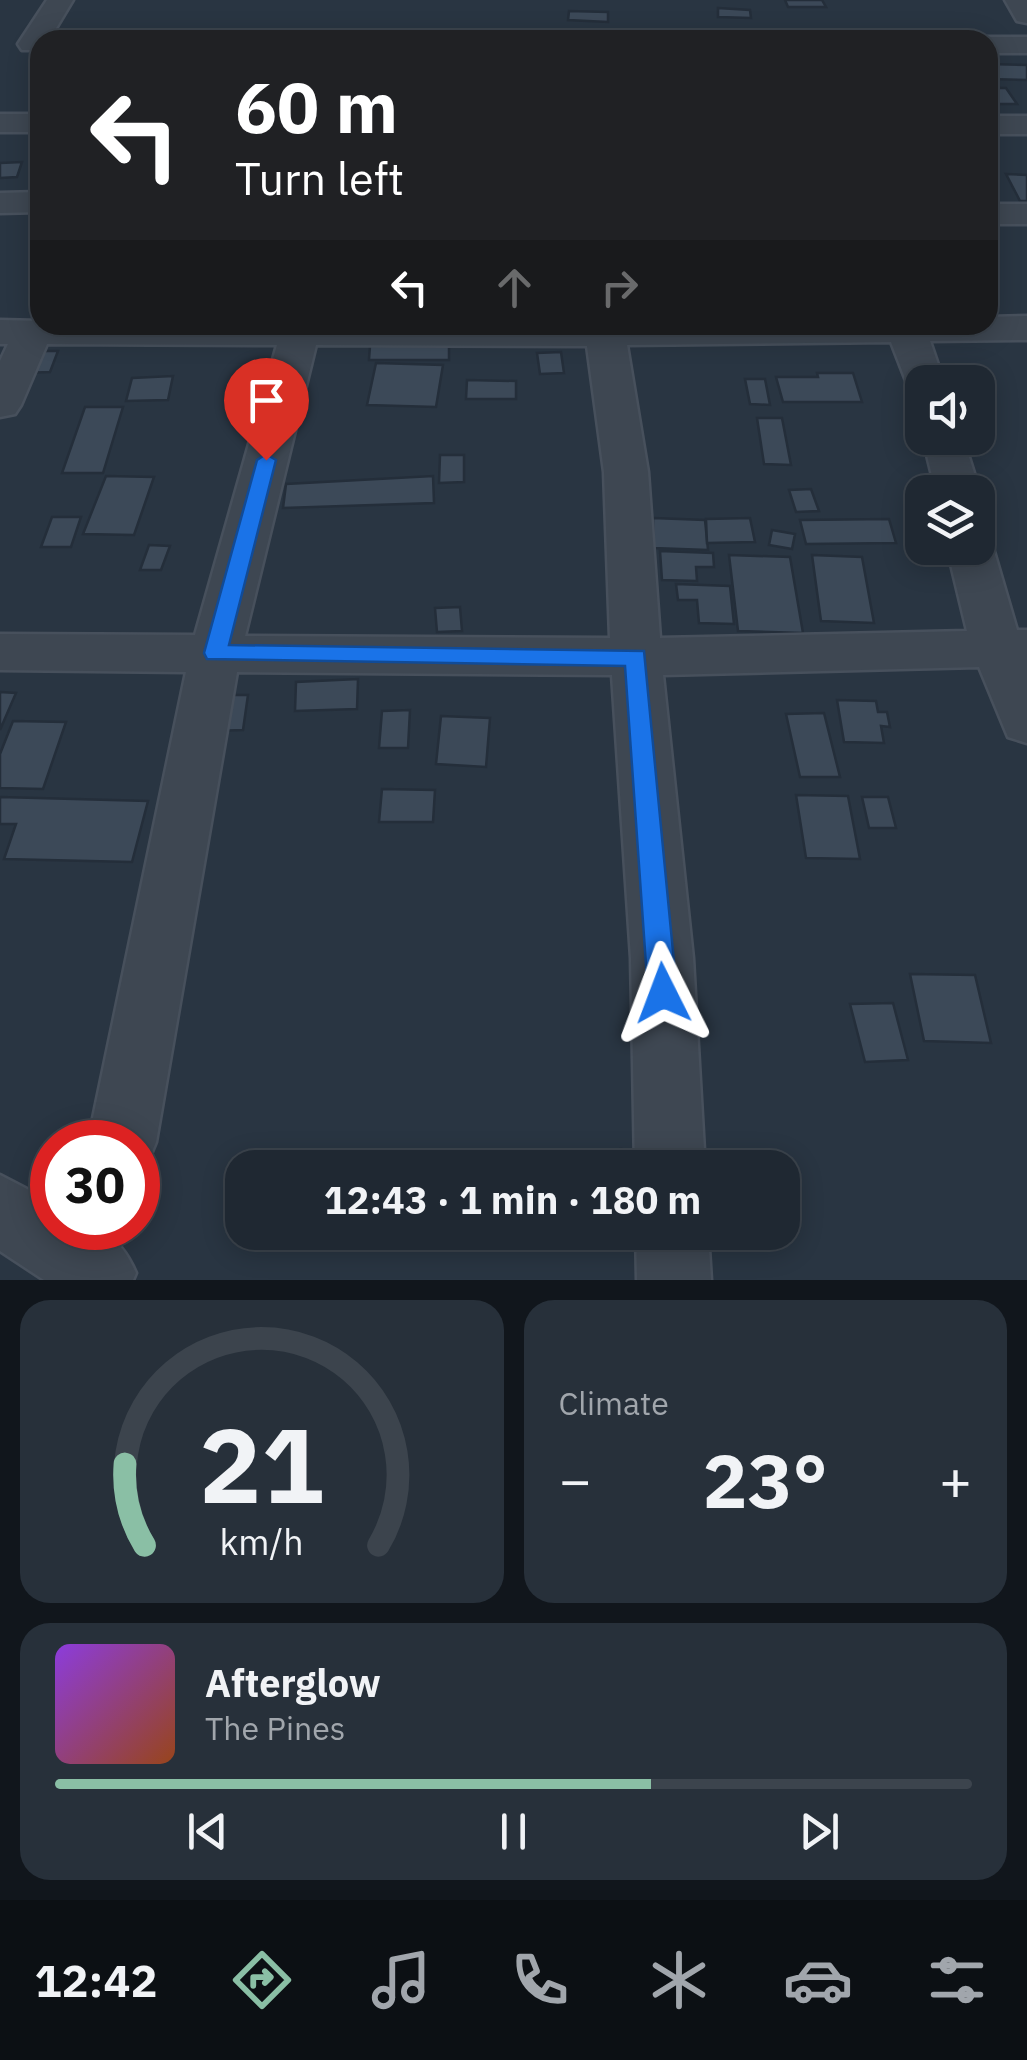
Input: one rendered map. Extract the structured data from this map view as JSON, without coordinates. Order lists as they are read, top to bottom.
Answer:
{
  "page": {
    "turn": ["60 m", "Turn left"],
    "limit": "30",
    "trip": "12:43 · 1 min · 180 m",
    "tile": "Climate",
    "heat": ["−", "23°", "+"],
    "song": ["Afterglow", "The Pines"],
    "tabs": "12:42",
    "gauge": ["21", "km/h"]
  }
}
